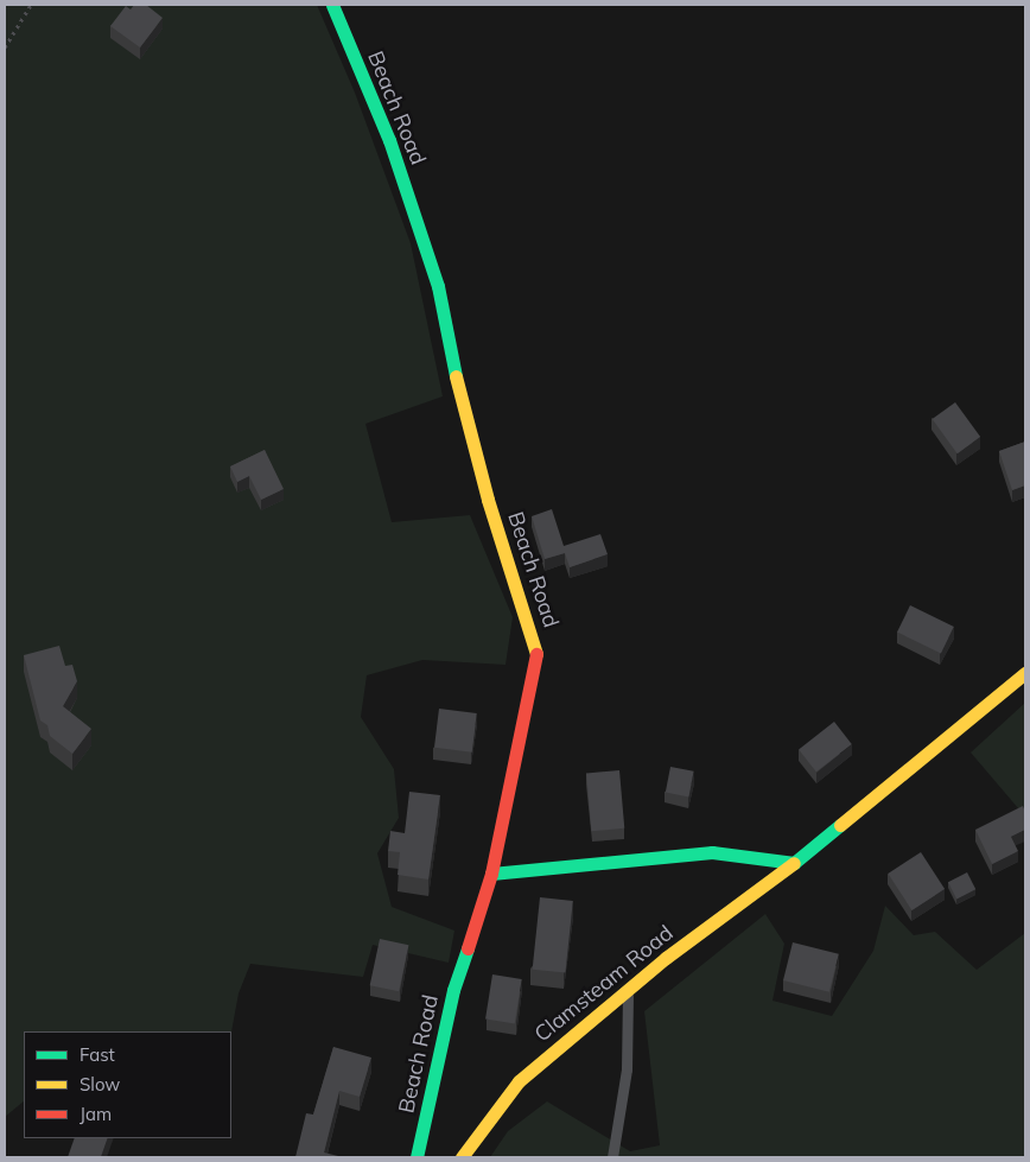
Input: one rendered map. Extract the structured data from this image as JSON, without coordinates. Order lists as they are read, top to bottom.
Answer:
{
  "streets": {
    "street": ["Beach Road", "Clamsteam Road"]
  },
  "legend": ["Fast", "Slow", "Jam"]
}
